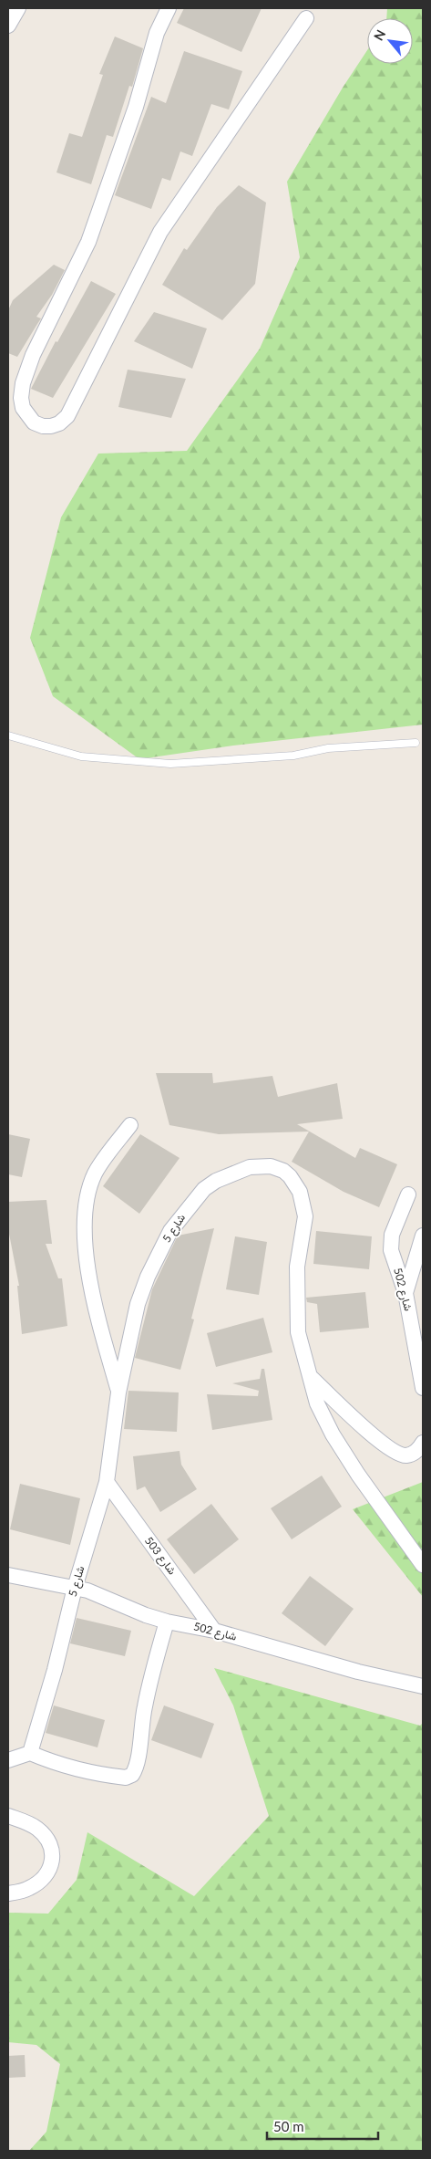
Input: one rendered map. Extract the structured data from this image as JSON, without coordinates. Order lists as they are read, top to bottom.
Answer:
{
  "streets": {
    "street": ["شارع 5", "شارع 502", "شارع 503"]
  },
  "crossings": [
    ["شارع 5", "شارع 502"],
    ["شارع 5", "شارع 503"],
    ["شارع 502", "شارع 503"]
  ],
  "scale_bar": "50 m",
  "north": "top left"
}
